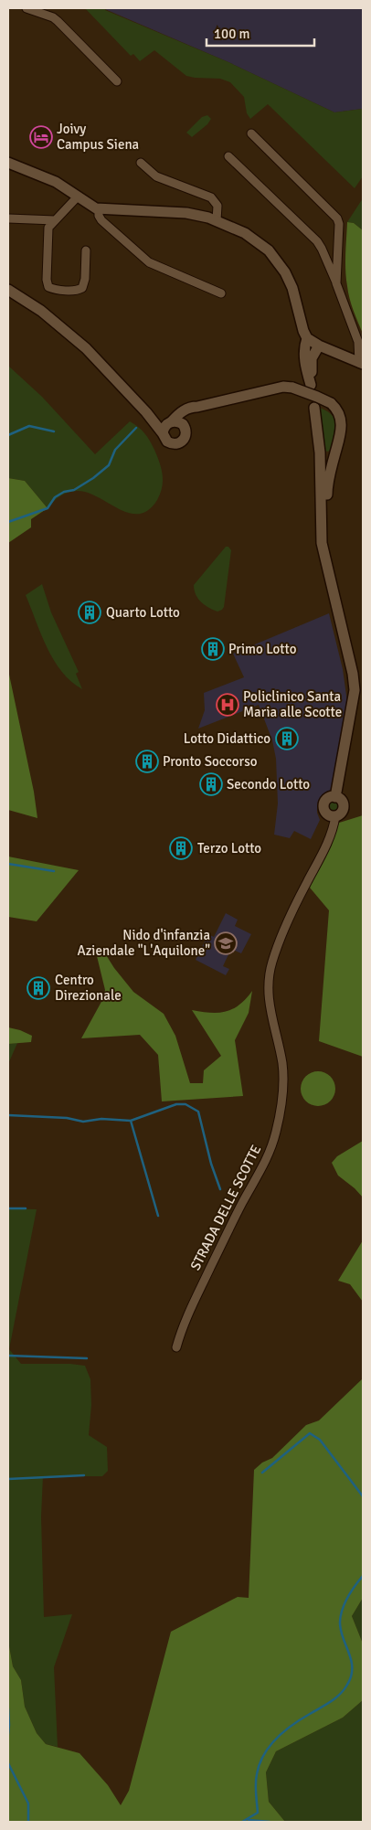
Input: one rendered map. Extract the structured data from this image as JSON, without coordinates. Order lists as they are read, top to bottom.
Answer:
{
  "streets": {
    "street": ["STRADA DELLE SCOTTE"]
  },
  "places": {
    "hotel": ["Joivy Campus Siena"],
    "building": [
      "Quarto Lotto",
      "Primo Lotto",
      "Lotto Didattico",
      "Pronto Soccorso",
      "Secondo Lotto",
      "Terzo Lotto",
      "Centro Direzionale"
    ],
    "hospital": ["Policlinico Santa Maria alle Scotte"],
    "school or university": ["Nido d'infanzia Aziendale \"L'Aquilone\""]
  },
  "scale_bar": "100 m"
}
